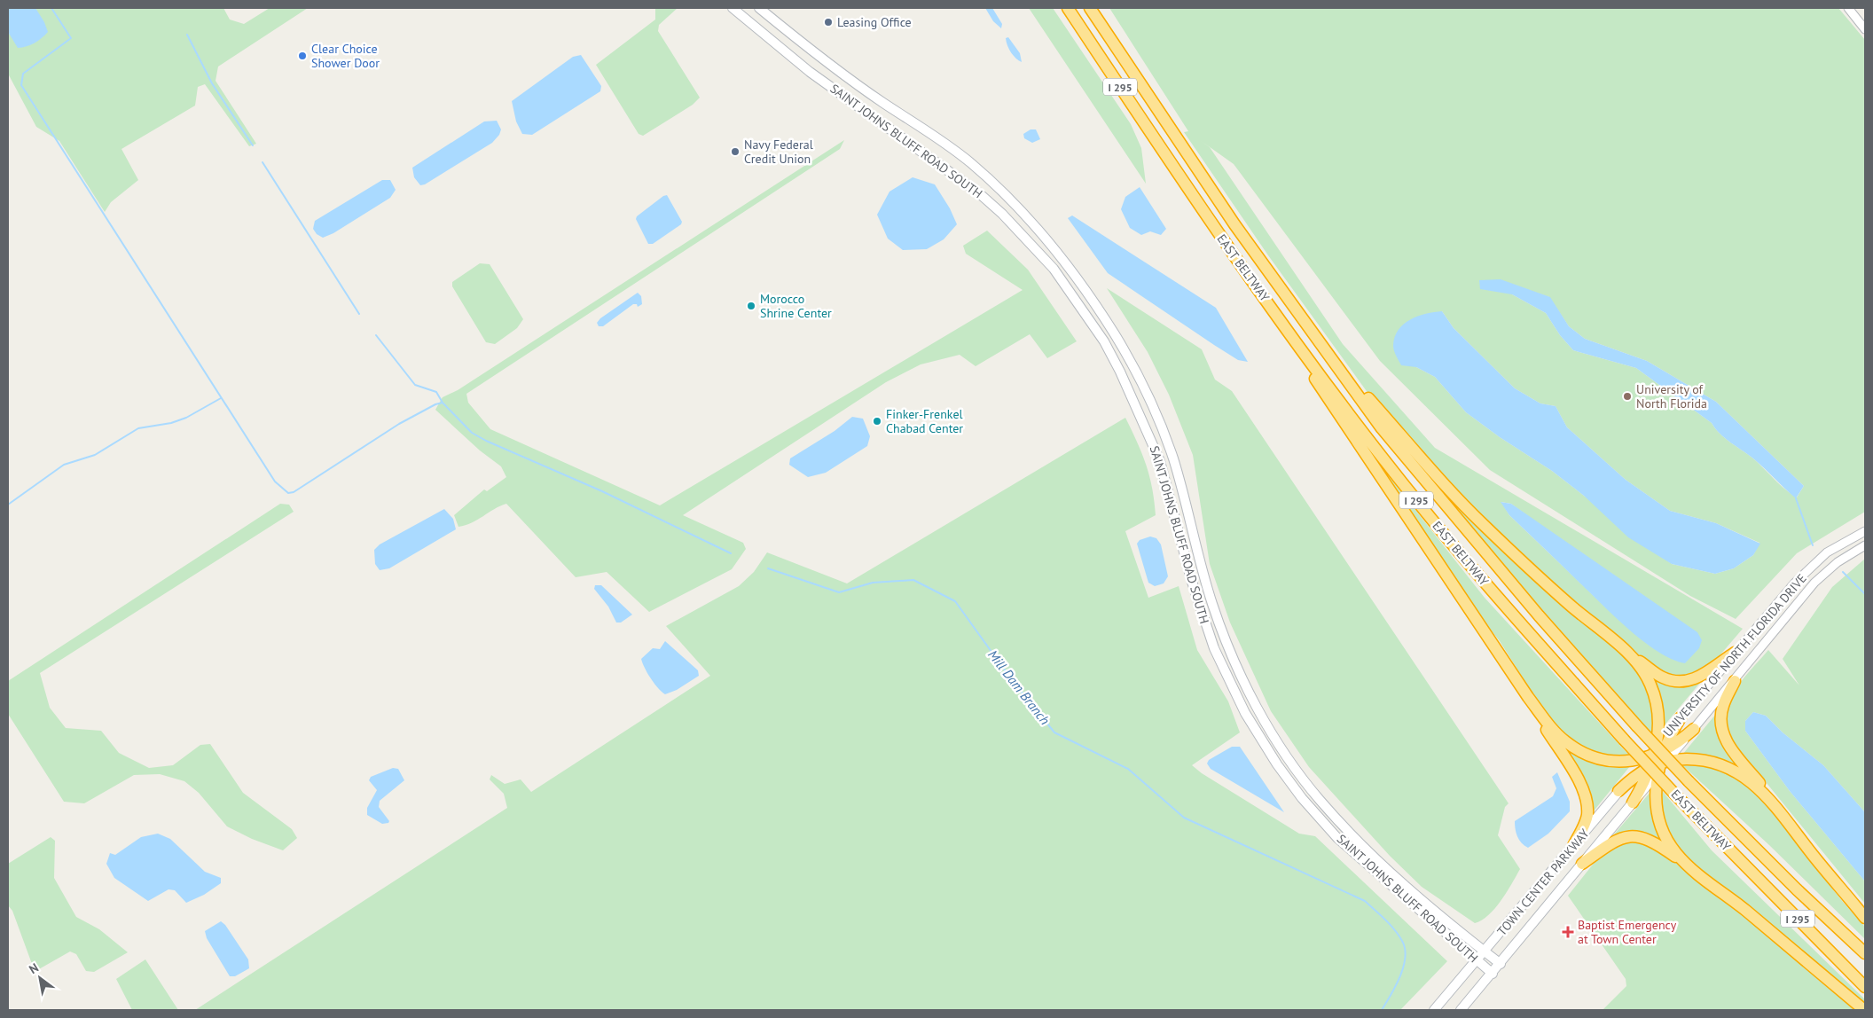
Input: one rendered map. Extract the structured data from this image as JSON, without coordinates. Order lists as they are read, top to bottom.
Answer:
{
  "streets": {
    "highway": ["I 295", "EAST BELTWAY"],
    "main road": ["SAINT JOHNS BLUFF ROAD SOUTH", "TOWN CENTER PARKWAY"],
    "street": ["UNIVERSITY OF NORTH FLORIDA DRIVE"]
  },
  "crossings": [
    ["I 295", "EAST BELTWAY"],
    ["SAINT JOHNS BLUFF ROAD SOUTH", "TOWN CENTER PARKWAY"]
  ],
  "water": ["Mill Dam Branch"],
  "places": {
    "other": [
      "Leasing Office",
      "Clear Choice Shower Door",
      "Navy Federal Credit Union",
      "Morocco Shrine Center",
      "University of North Florida",
      "Finker-Frenkel Chabad Center"
    ],
    "health": ["Baptist Emergency at Town Center"]
  },
  "north": "top left"
}
